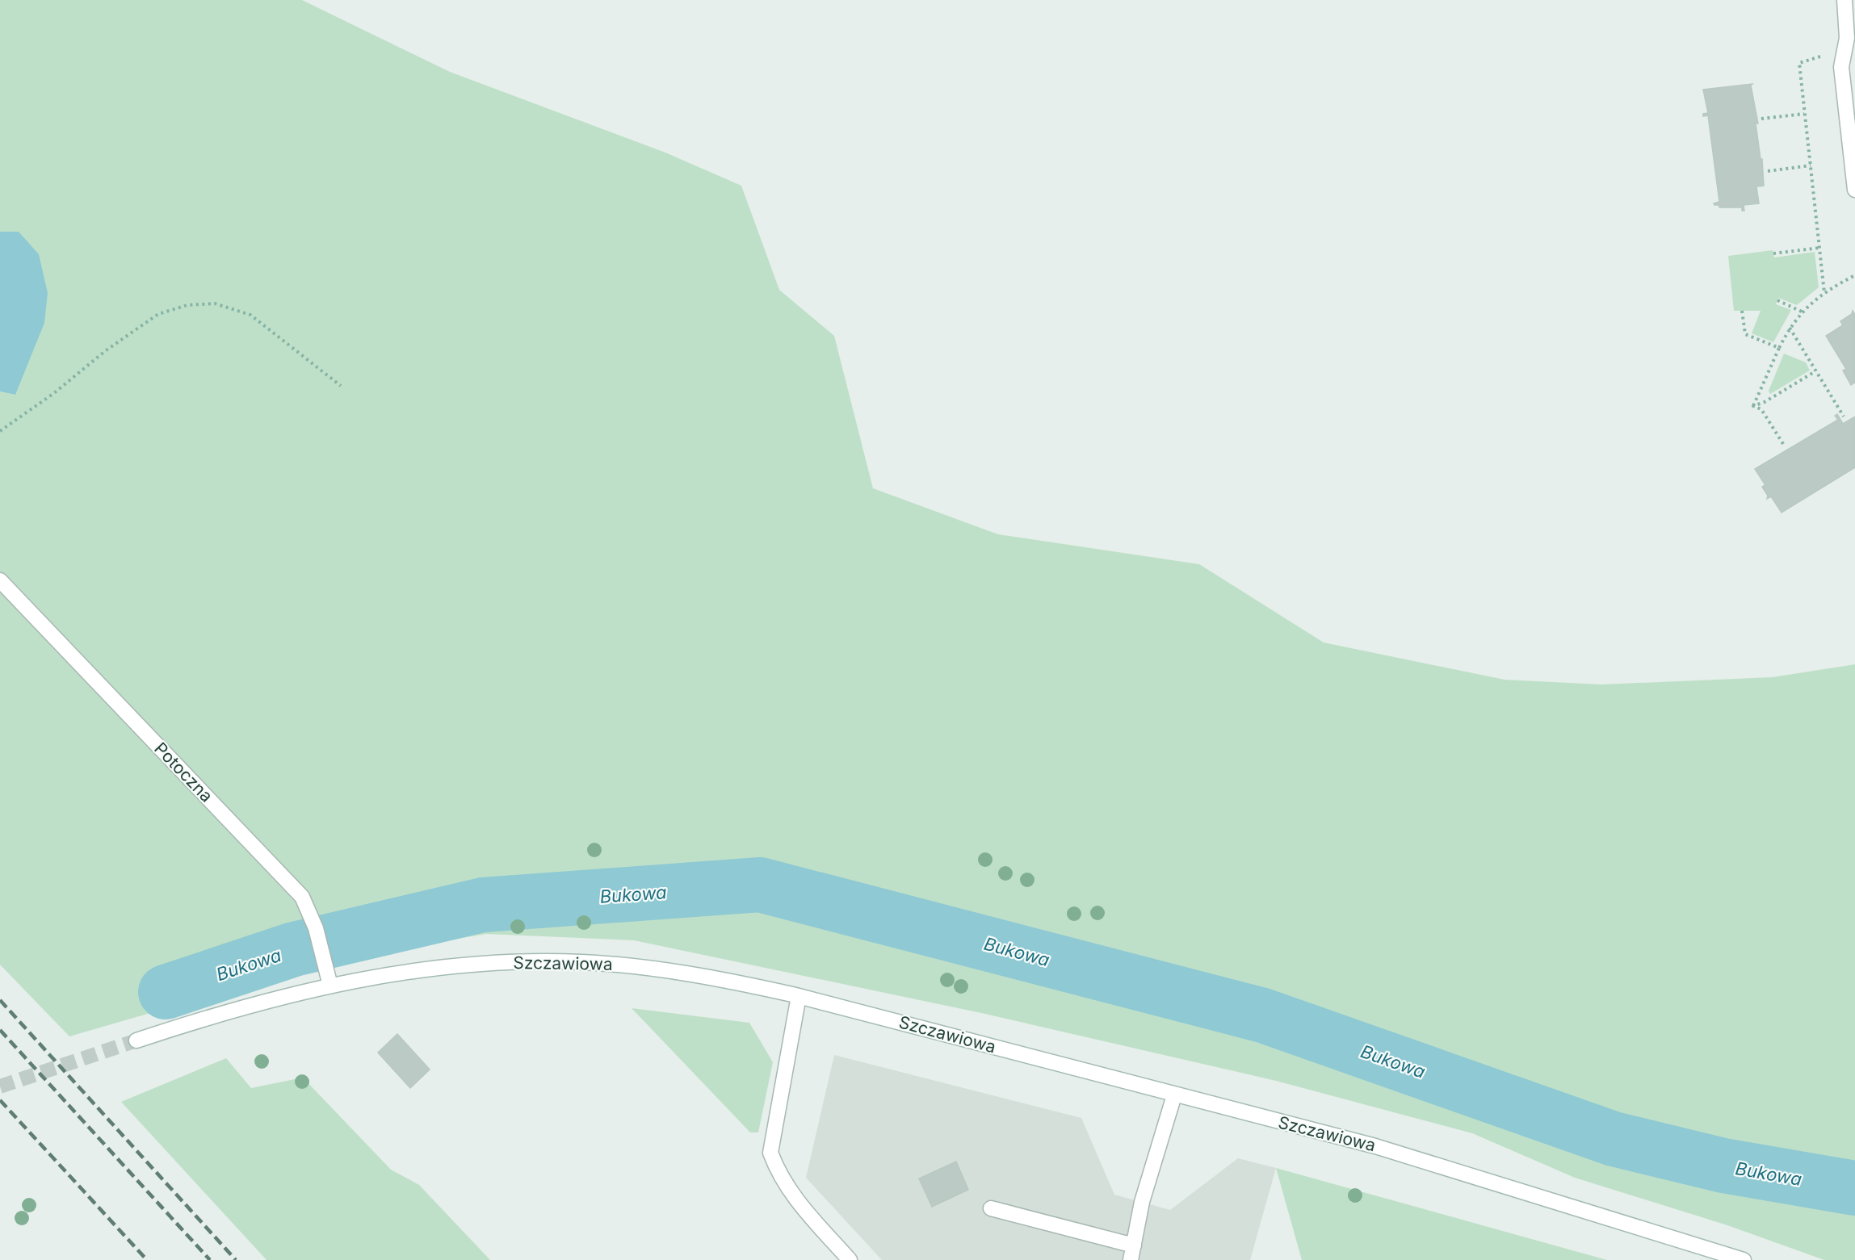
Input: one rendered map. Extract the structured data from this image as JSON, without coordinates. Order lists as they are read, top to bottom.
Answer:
{
  "streets": {
    "street": ["Potoczna", "Szczawiowa"]
  },
  "crossings": [
    ["Potoczna", "Szczawiowa"]
  ],
  "water": ["Bukowa"]
}
